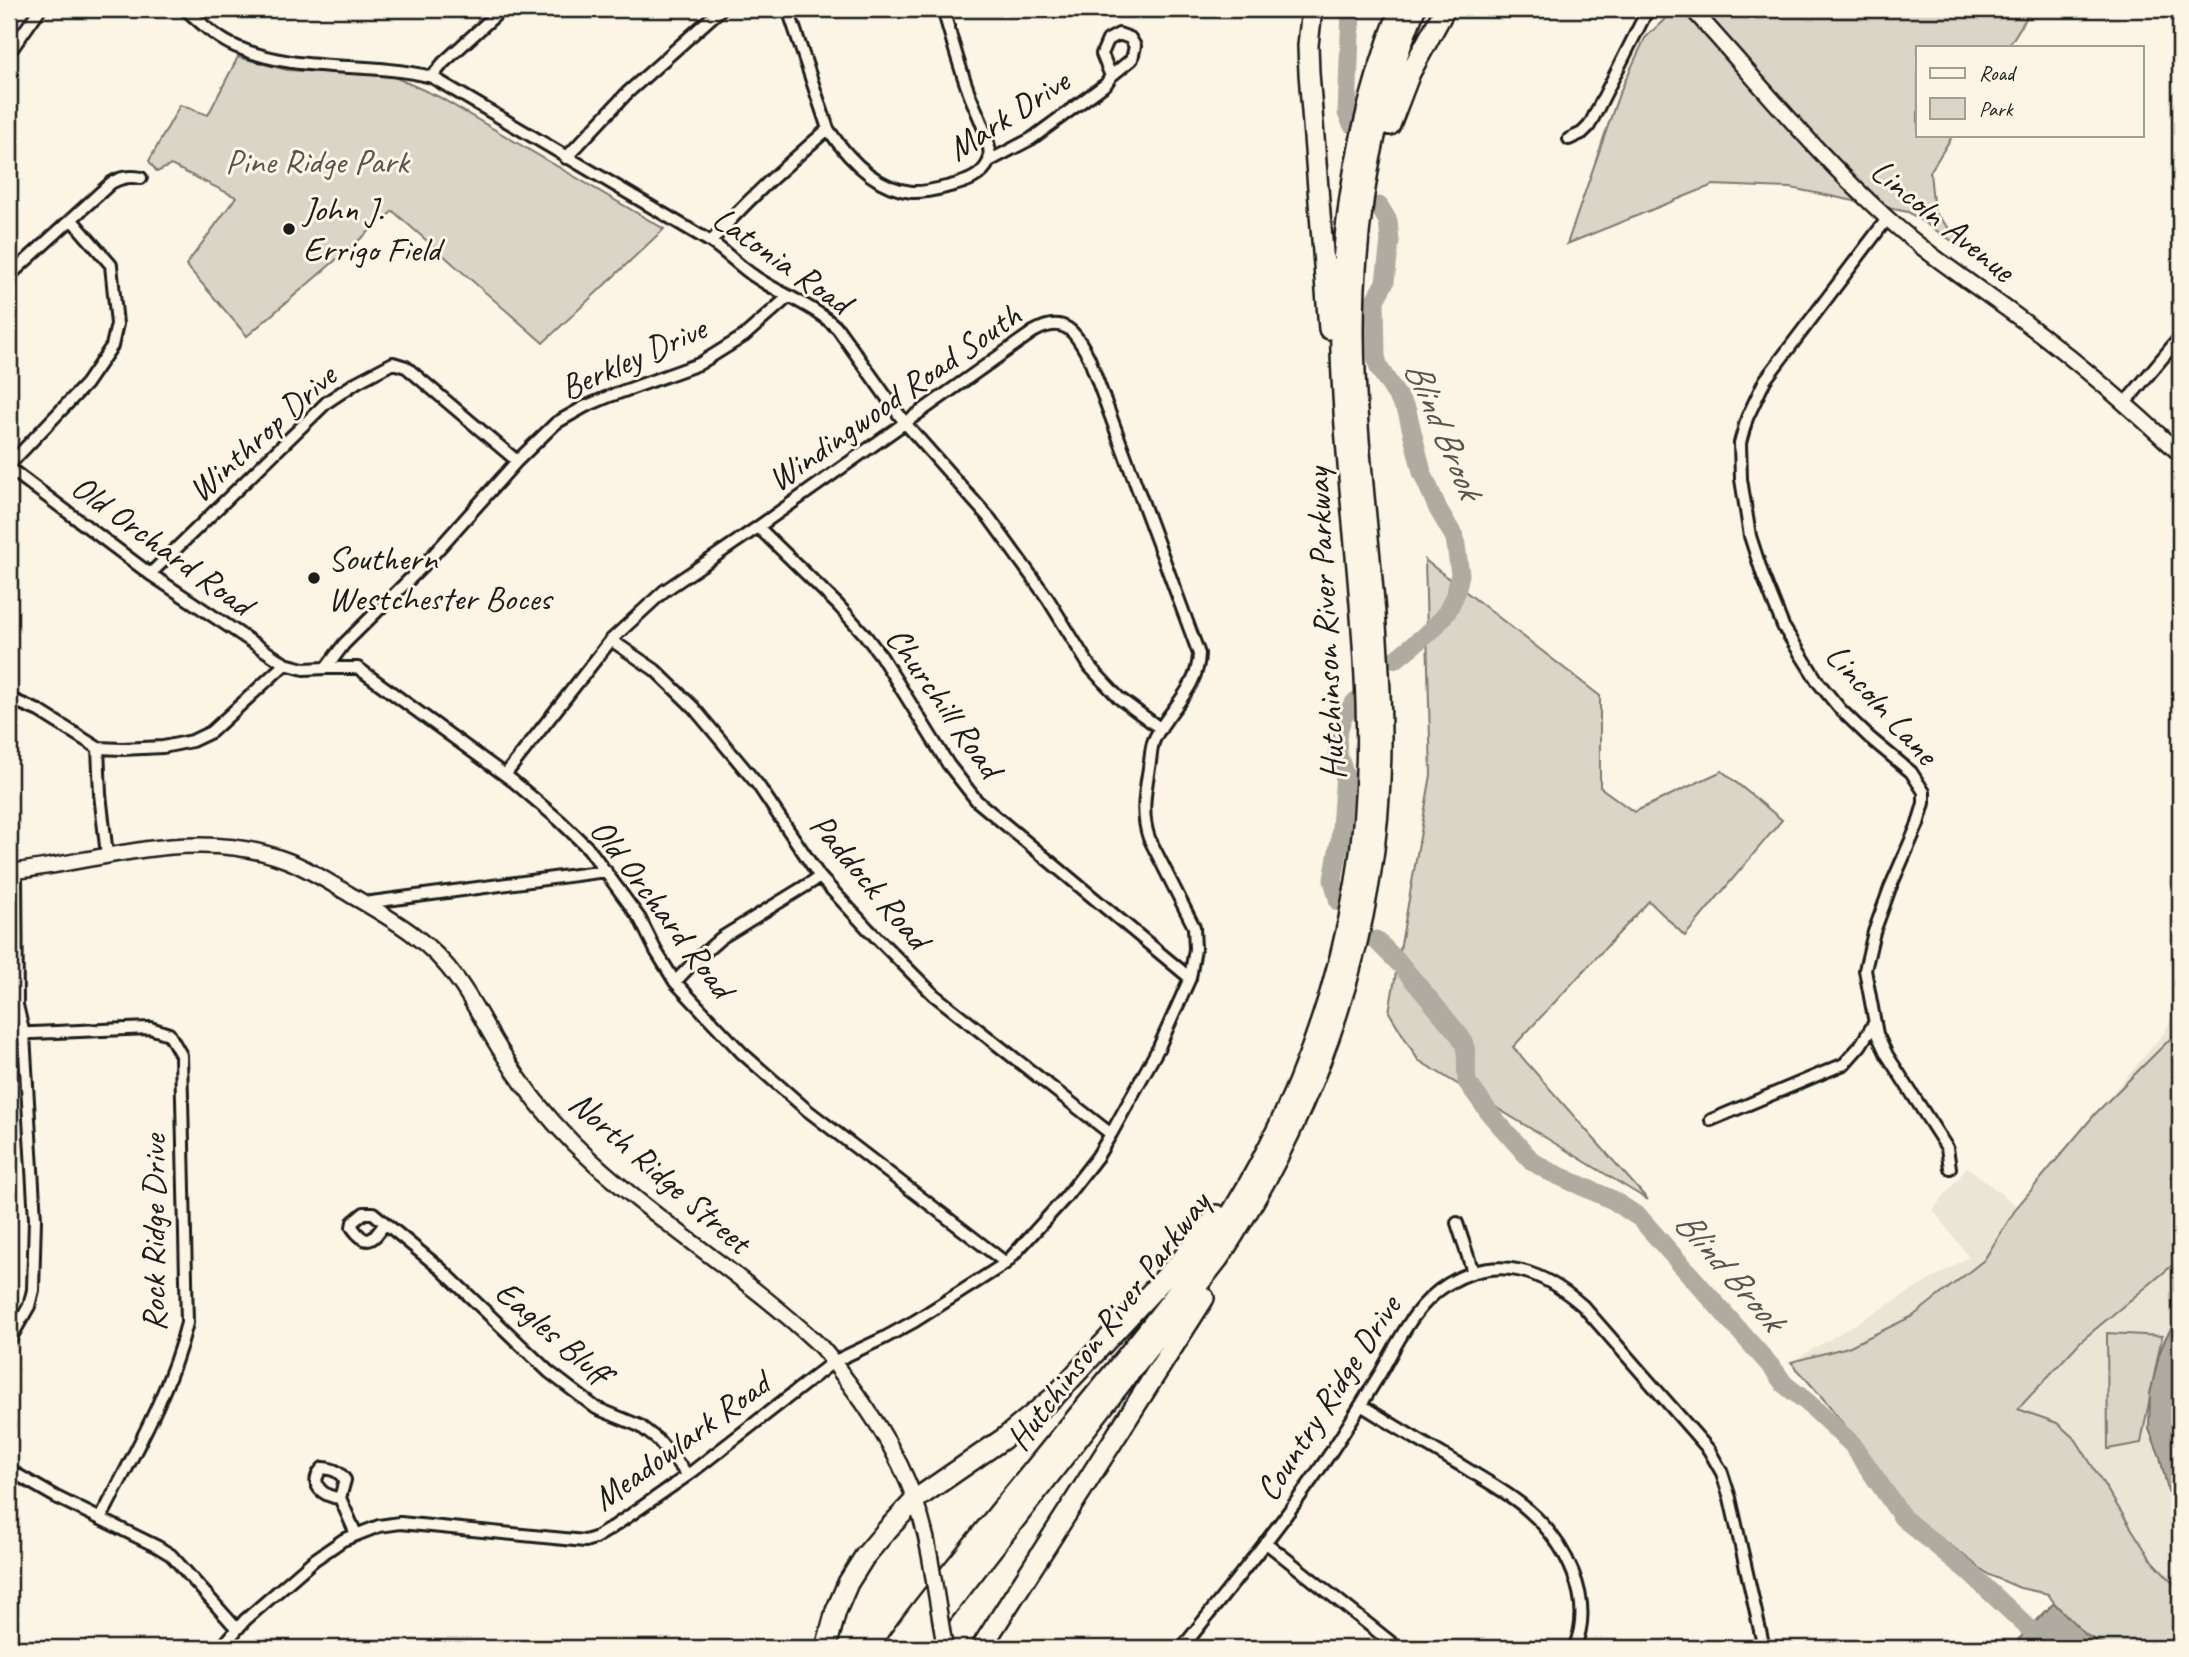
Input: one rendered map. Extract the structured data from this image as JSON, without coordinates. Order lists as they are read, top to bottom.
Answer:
{
  "streets": {
    "highway": ["Hutchinson River Parkway"],
    "street": [
      "Mark Drive",
      "Lincoln Avenue",
      "Latonia Road",
      "Berkley Drive",
      "Windingwood Road South",
      "Winthrop Drive",
      "Old Orchard Road",
      "Churchill Road",
      "Lincoln Lane",
      "Paddock Road",
      "North Ridge Street",
      "Rock Ridge Drive",
      "Eagles Bluff",
      "Country Ridge Drive",
      "Meadowlark Road"
    ]
  },
  "crossings": [
    ["Lincoln Avenue", "Lincoln Lane"],
    ["Latonia Road", "Berkley Drive"],
    ["Latonia Road", "Windingwood Road South"],
    ["Latonia Road", "Meadowlark Road"],
    ["Berkley Drive", "Winthrop Drive"],
    ["Berkley Drive", "Old Orchard Road"],
    ["Windingwood Road South", "Old Orchard Road"],
    ["Windingwood Road South", "Churchill Road"],
    ["Windingwood Road South", "Paddock Road"],
    ["Windingwood Road South", "Meadowlark Road"],
    ["Winthrop Drive", "Old Orchard Road"],
    ["Old Orchard Road", "Meadowlark Road"],
    ["Churchill Road", "Meadowlark Road"],
    ["Paddock Road", "Meadowlark Road"],
    ["North Ridge Street", "Meadowlark Road"],
    ["Eagles Bluff", "Meadowlark Road"]
  ],
  "water": ["Blind Brook"],
  "parks": ["Pine Ridge Park"],
  "places": ["John J. Errigo Field", "Southern Westchester Boces"],
  "legend": ["Road", "Park"]
}
